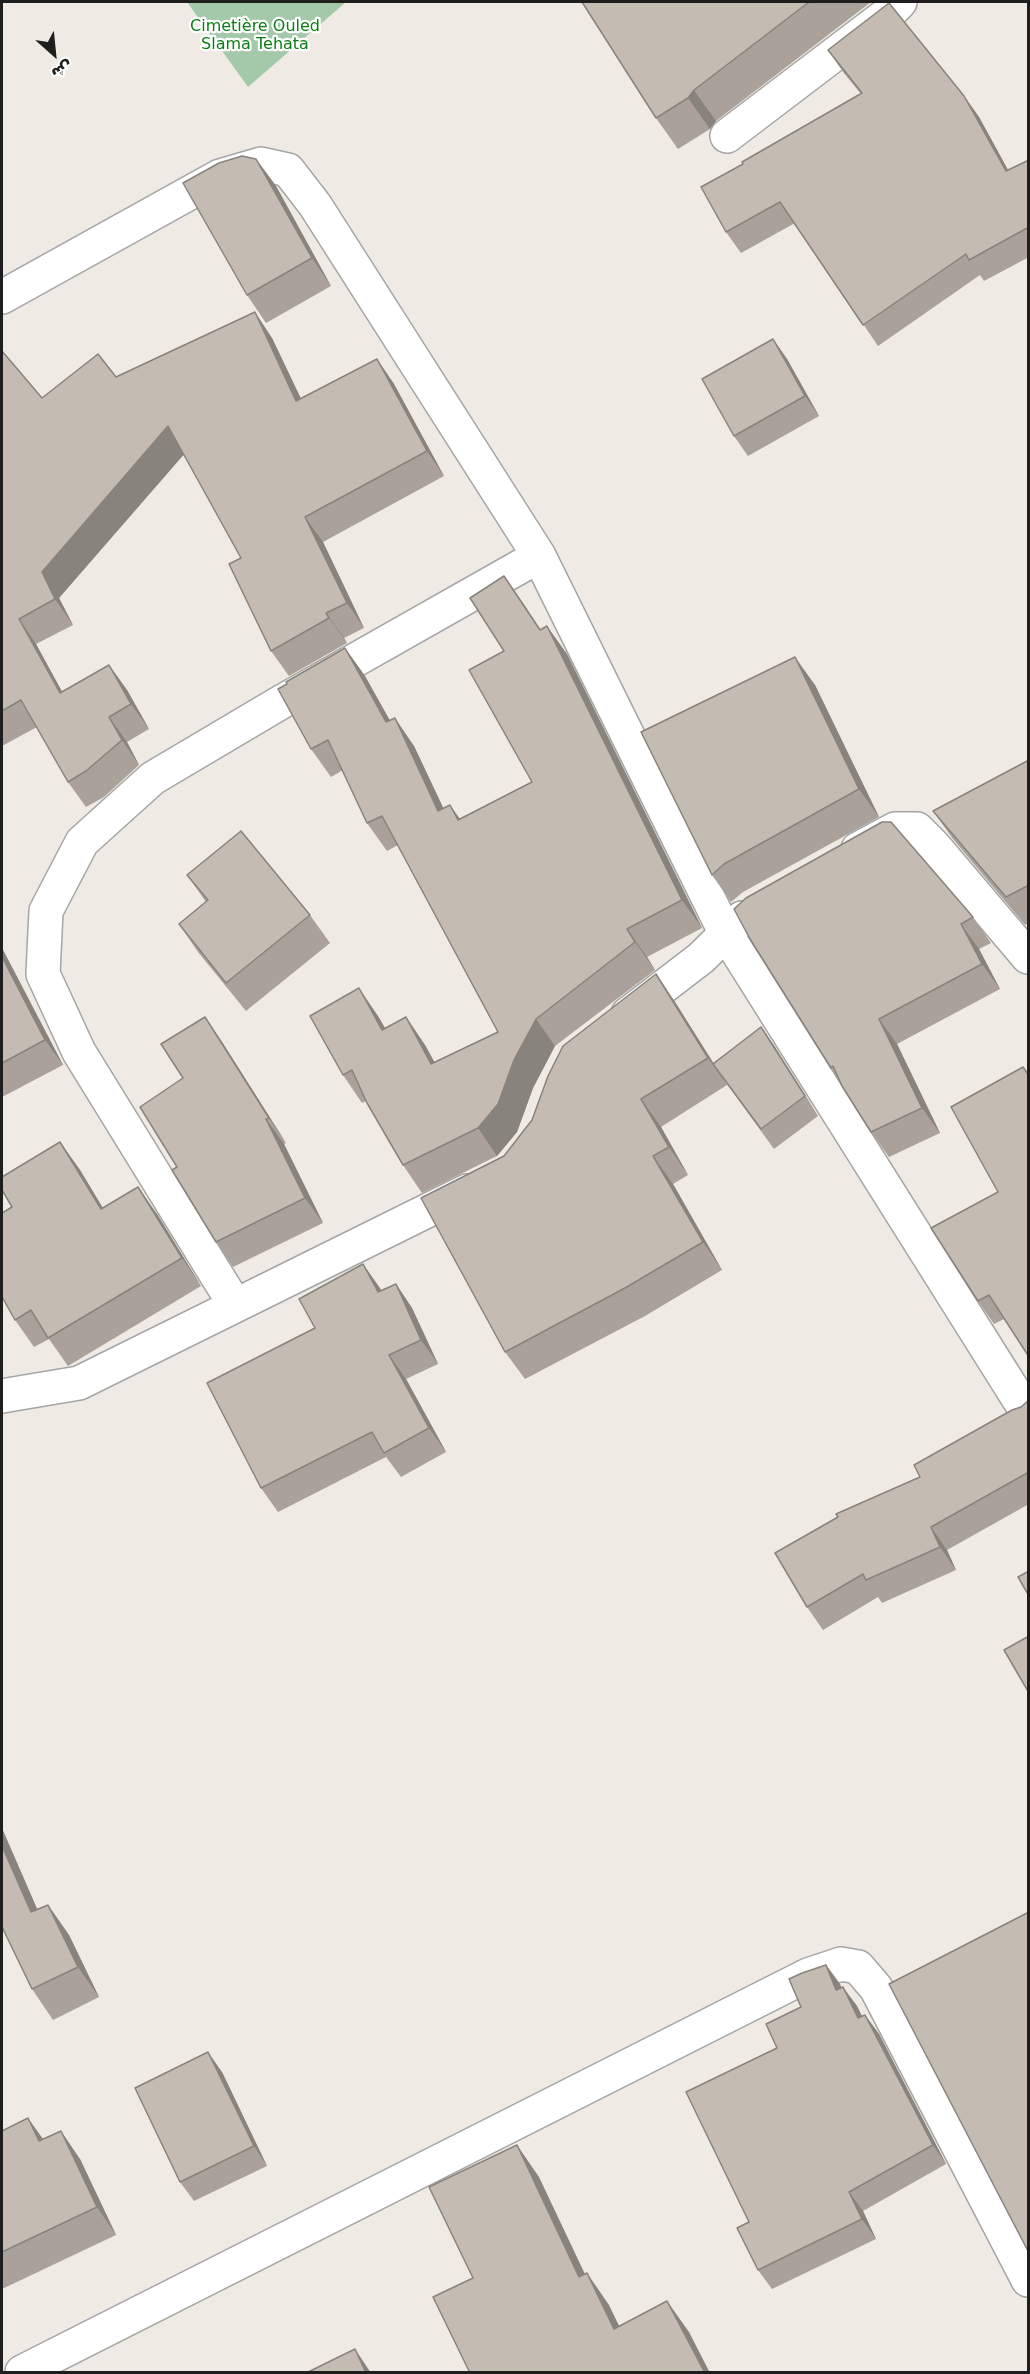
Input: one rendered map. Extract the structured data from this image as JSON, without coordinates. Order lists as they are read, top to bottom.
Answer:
{
  "parks": ["Cimetière Ouled Slama Tehata"],
  "north": "bottom right"
}
